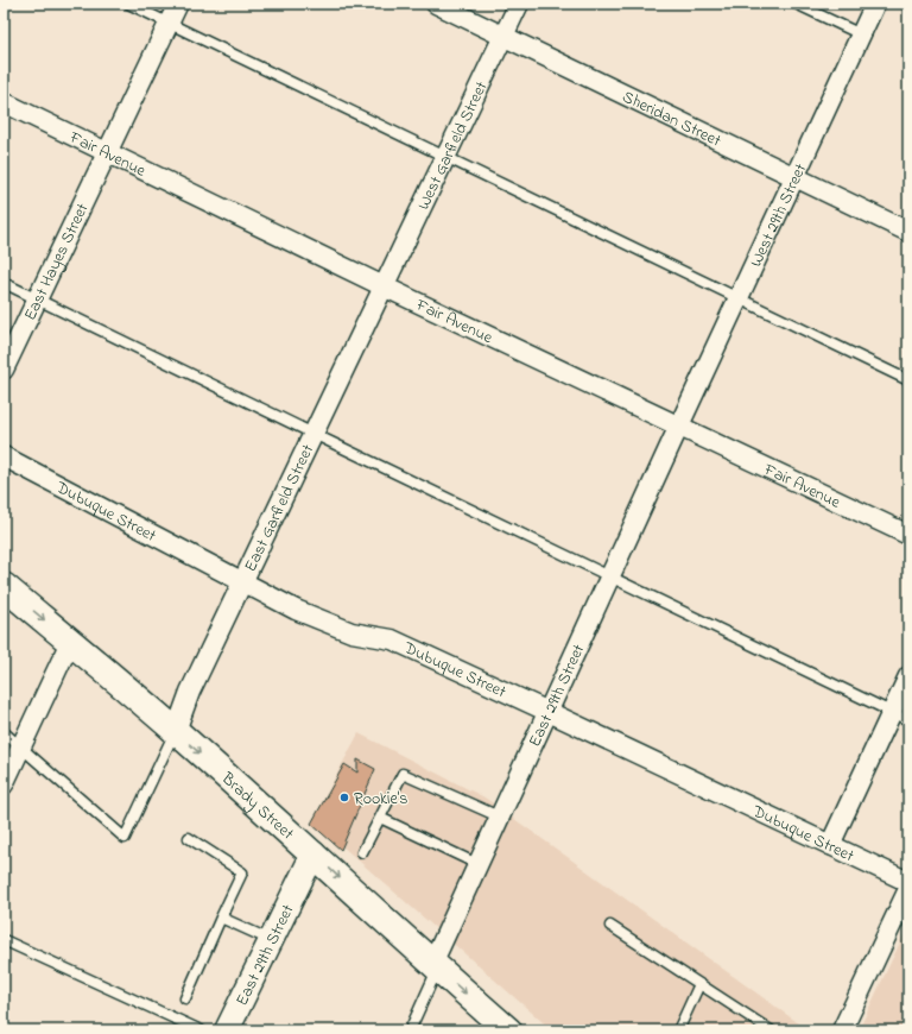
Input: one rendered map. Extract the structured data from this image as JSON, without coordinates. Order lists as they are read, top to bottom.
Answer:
{
  "streets": {
    "highway": ["Brady Street"],
    "street": [
      "Sheridan Street",
      "West Garfield Street",
      "Fair Avenue",
      "West 29th Street",
      "East Hayes Street",
      "East Garfield Street",
      "Dubuque Street",
      "East 29th Street"
    ]
  },
  "crossings": [
    ["Sheridan Street", "West Garfield Street"],
    ["Sheridan Street", "West 29th Street"],
    ["West Garfield Street", "Fair Avenue"],
    ["West Garfield Street", "East Garfield Street"],
    ["Fair Avenue", "West 29th Street"],
    ["Fair Avenue", "East Hayes Street"],
    ["Fair Avenue", "East Garfield Street"],
    ["Fair Avenue", "East 29th Street"],
    ["West 29th Street", "East 29th Street"],
    ["East Garfield Street", "Dubuque Street"],
    ["East Garfield Street", "Brady Street"],
    ["Dubuque Street", "East 29th Street"],
    ["East 29th Street", "Brady Street"]
  ],
  "one_way": ["Brady Street"],
  "places": ["Rookie's"]
}
